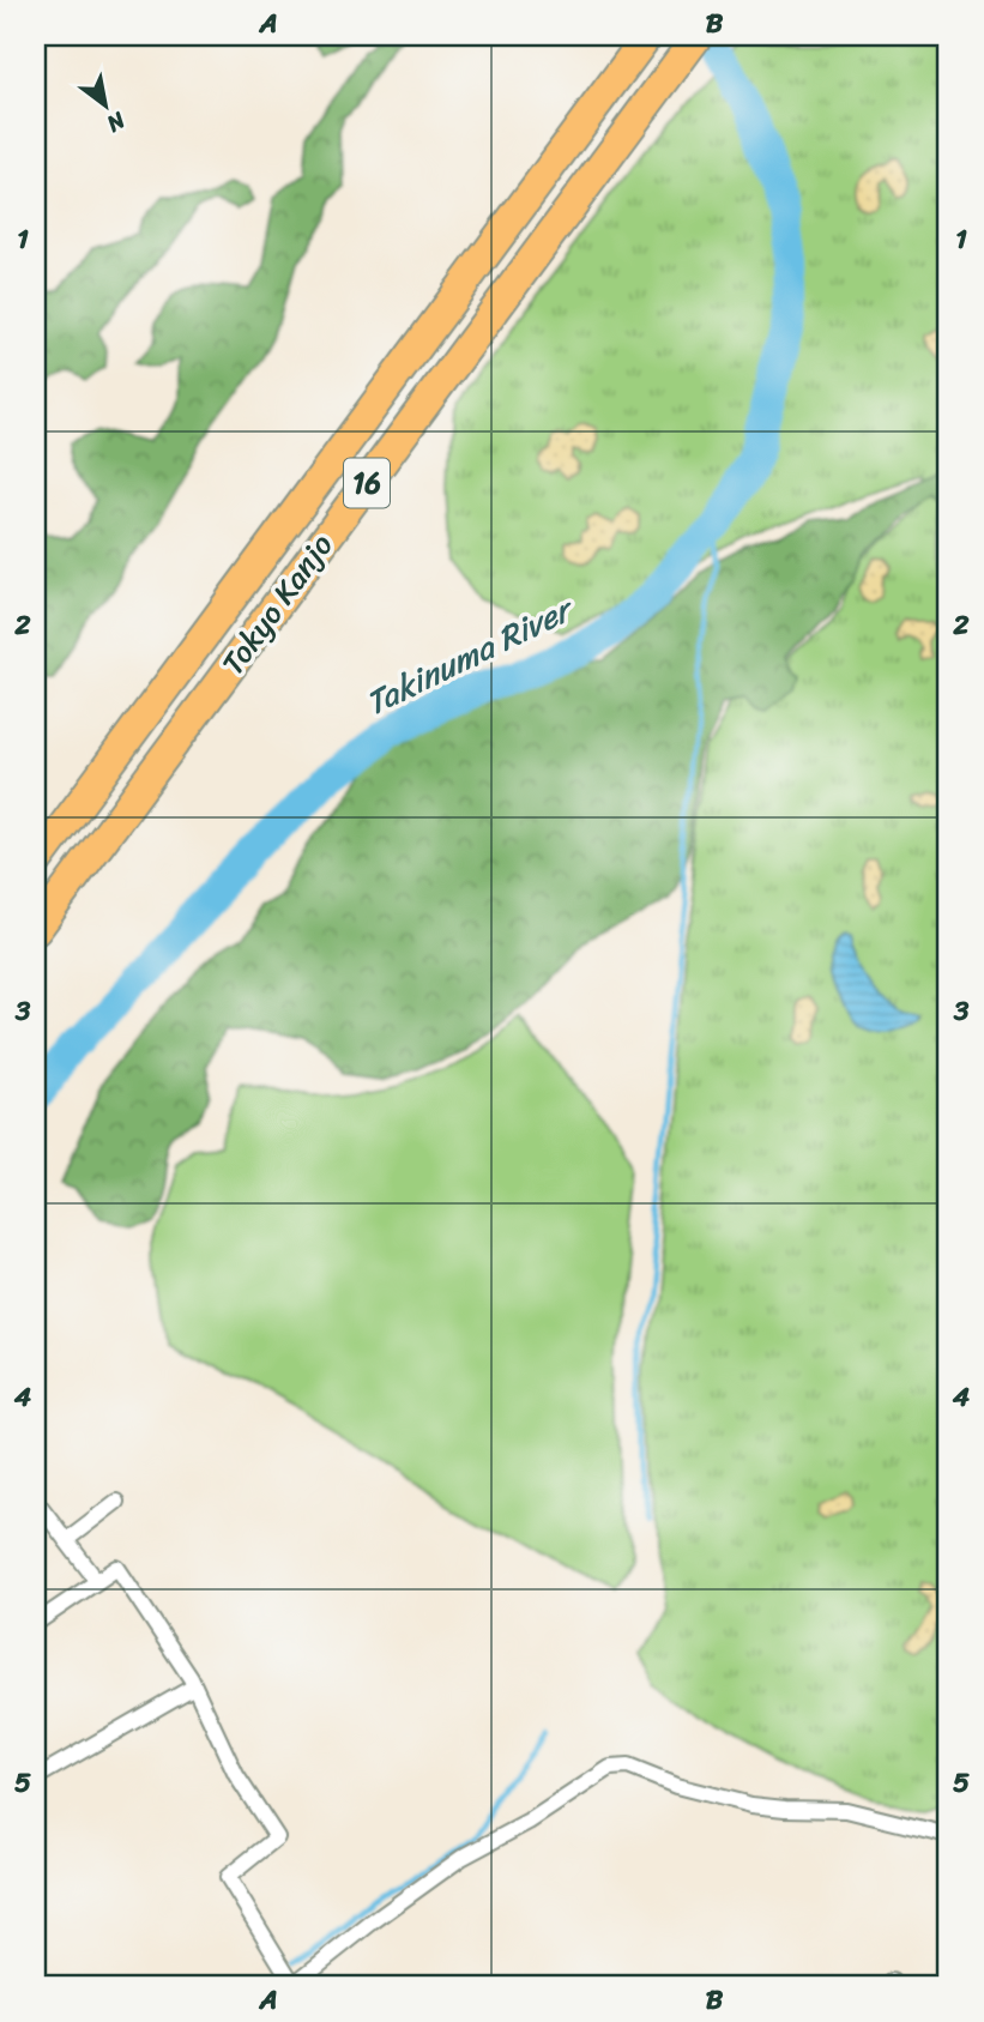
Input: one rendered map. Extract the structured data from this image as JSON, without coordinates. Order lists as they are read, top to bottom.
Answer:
{
  "streets": {
    "highway": ["16", "Tokyo Kanjo"]
  },
  "water": ["Takinuma River"],
  "north": "bottom right",
  "grid": {
    "columns": ["A", "B"],
    "rows": [
      "1",
      "2",
      "3",
      "4",
      "5"
    ]
  }
}
